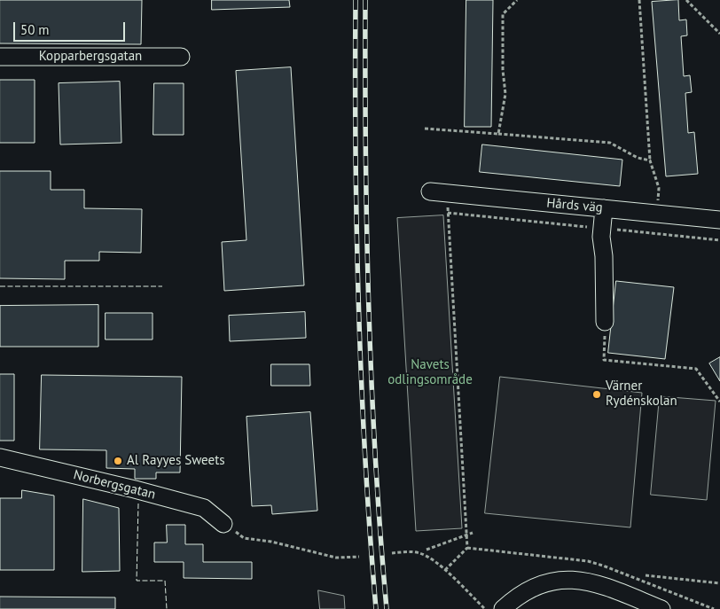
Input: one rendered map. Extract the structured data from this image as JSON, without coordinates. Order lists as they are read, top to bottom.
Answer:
{
  "streets": {
    "street": ["Kopparbergsgatan", "Hårds väg", "Norbergsgatan"]
  },
  "parks": ["Navets odlingsområde"],
  "places": ["Värner Rydénskolan", "Al Rayyes Sweets"],
  "scale_bar": "50 m"
}
